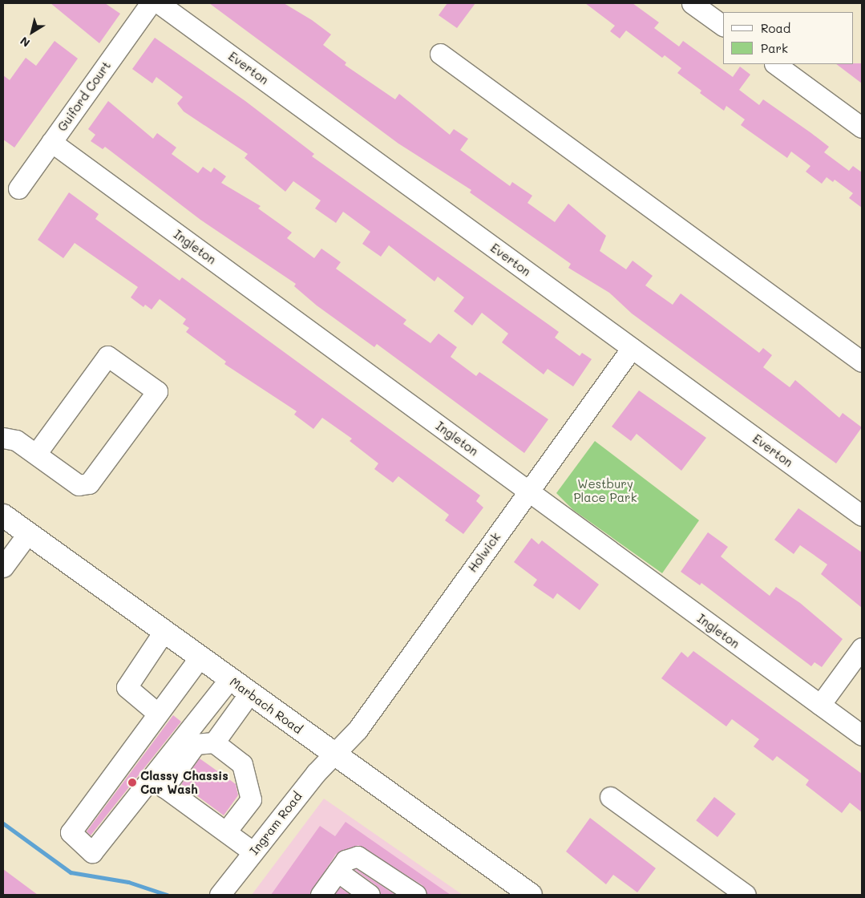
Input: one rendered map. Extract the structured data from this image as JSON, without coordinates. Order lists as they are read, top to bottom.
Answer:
{
  "streets": {
    "main road": ["Marbach Road"],
    "street": [
      "Everton",
      "Guiford Court",
      "Ingleton",
      "Holwick",
      "Ingram Road"
    ]
  },
  "crossings": [
    ["Everton", "Holwick"],
    ["Guiford Court", "Ingleton"],
    ["Ingleton", "Holwick"],
    ["Holwick", "Marbach Road"],
    ["Holwick", "Ingram Road"],
    ["Marbach Road", "Ingram Road"]
  ],
  "parks": ["Westbury Place Park"],
  "places": ["Classy Chassis Car Wash"],
  "legend": ["Road", "Park"],
  "north": "bottom left"
}
